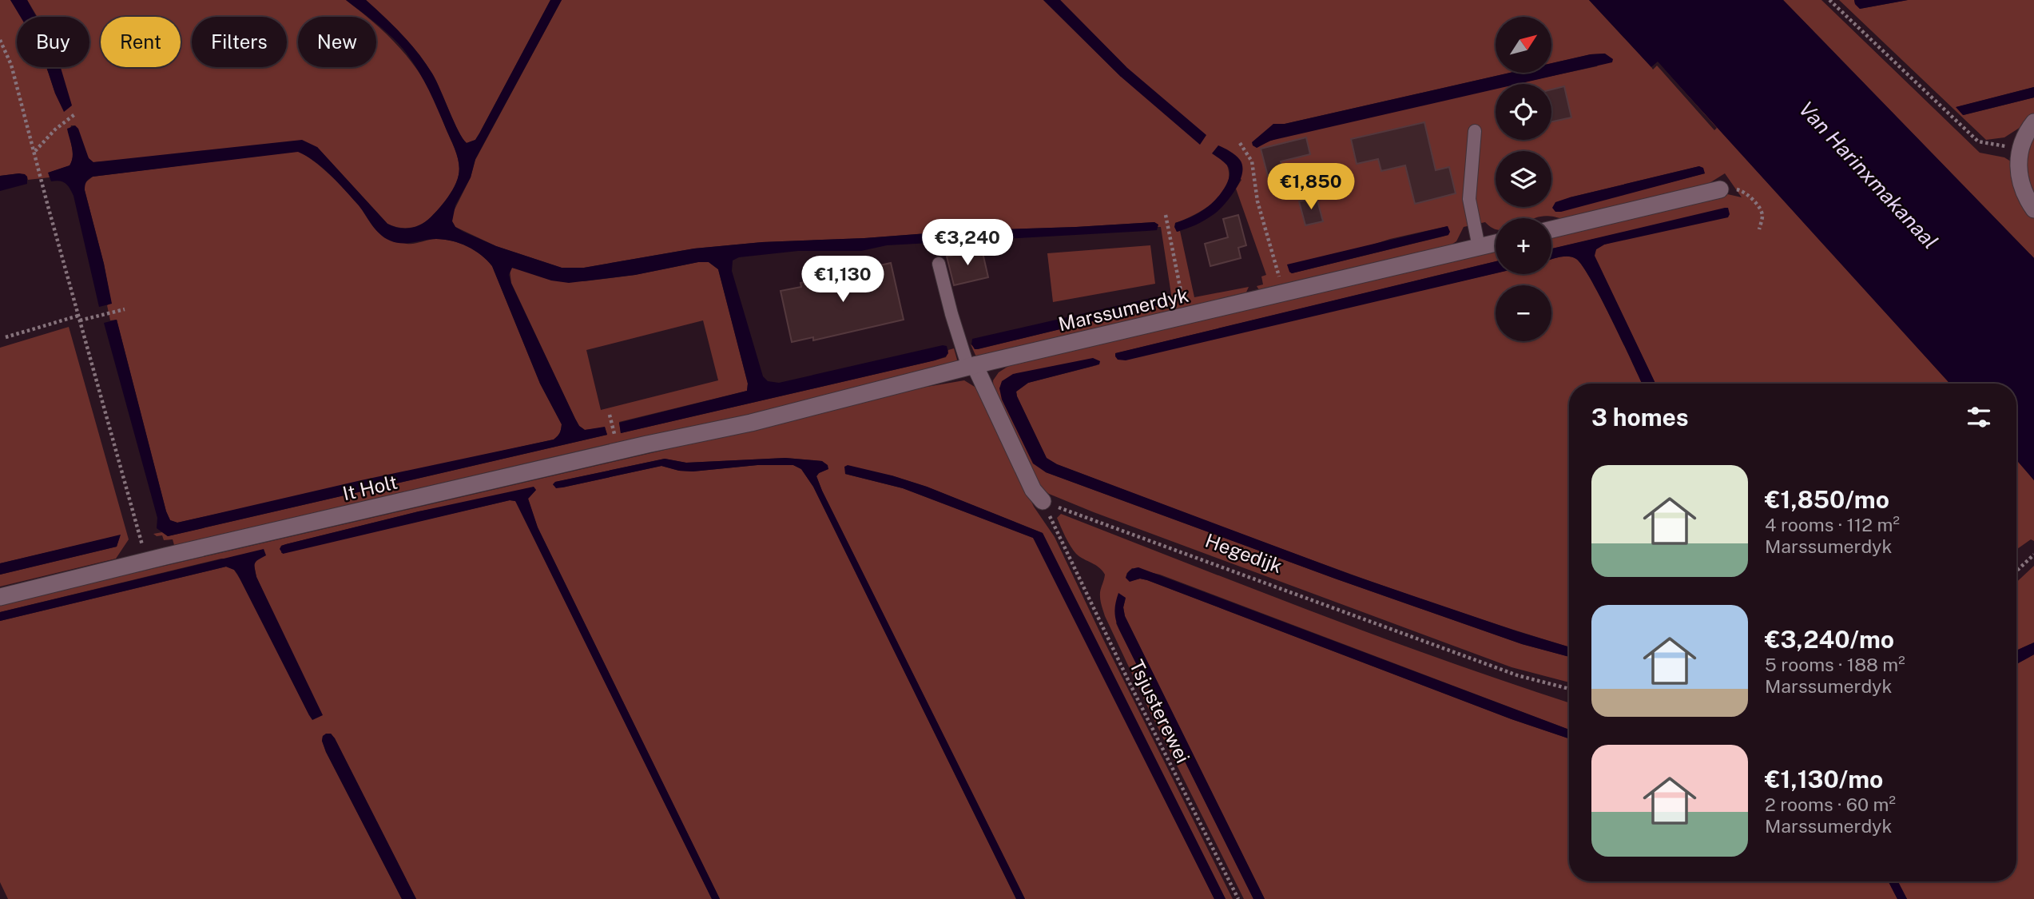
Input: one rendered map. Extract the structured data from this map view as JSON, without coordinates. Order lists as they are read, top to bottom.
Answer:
{
  "streets": {
    "street": ["Marssumerdyk", "It Holt"],
    "path": ["Hegedijk", "Tsjusterewei"]
  },
  "crossings": [
    ["Marssumerdyk", "It Holt"]
  ],
  "water": ["Van Harinxmakanaal"],
  "north": "top right",
  "page": {
    "map_buttons": ["+", "−"],
    "chip": [
      "Buy",
      "Rent",
      "Filters",
      "New"
    ],
    "price": ["€1,850", "€3,240", "€1,130"],
    "heading": "3 homes",
    "list": [
      {
        "name": "€1,850/mo",
        "note": "4 rooms · 112 m² · Marssumerdyk"
      },
      {
        "name": "€3,240/mo",
        "note": "5 rooms · 188 m² · Marssumerdyk"
      },
      {
        "name": "€1,130/mo",
        "note": "2 rooms · 60 m² · Marssumerdyk"
      }
    ]
  }
}
